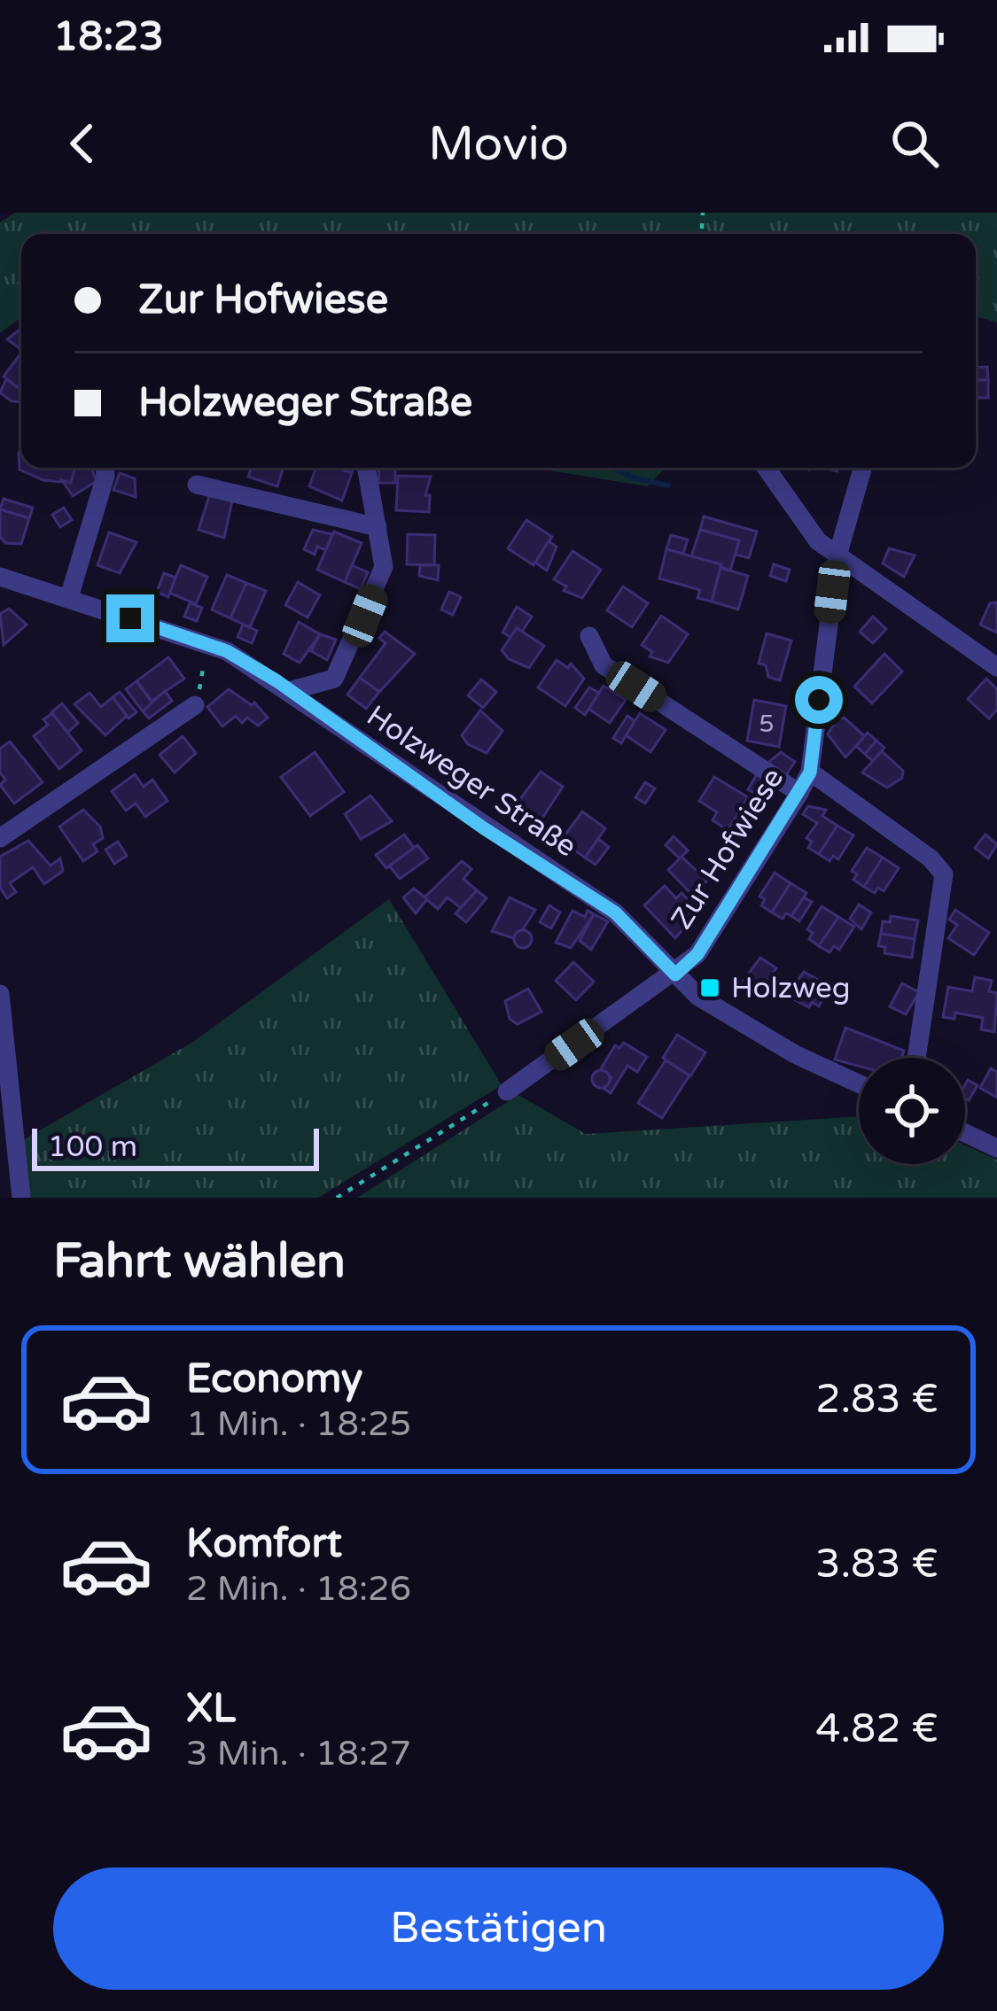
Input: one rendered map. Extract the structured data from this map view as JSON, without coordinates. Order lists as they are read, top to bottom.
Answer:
{
  "streets": {
    "street": ["Holzweger Straße", "Zur Hofwiese"]
  },
  "crossings": [
    ["Holzweger Straße", "Zur Hofwiese"]
  ],
  "places": {
    "transit": ["Holzweg"]
  },
  "house_numbers": ["5"],
  "scale_bar": "100 m",
  "page": {
    "status": "18:23",
    "header": "Movio",
    "banner": ["Zur Hofwiese", "Holzweger Straße"],
    "scale": "100 m",
    "heading": "Fahrt wählen",
    "list": [
      {
        "name": "Economy",
        "note": "1 Min. · 18:25",
        "value": "2.83 €"
      },
      {
        "name": "Komfort",
        "note": "2 Min. · 18:26",
        "value": "3.83 €"
      },
      {
        "name": "XL",
        "note": "3 Min. · 18:27",
        "value": "4.82 €"
      }
    ],
    "buttons": "Bestätigen"
  }
}
